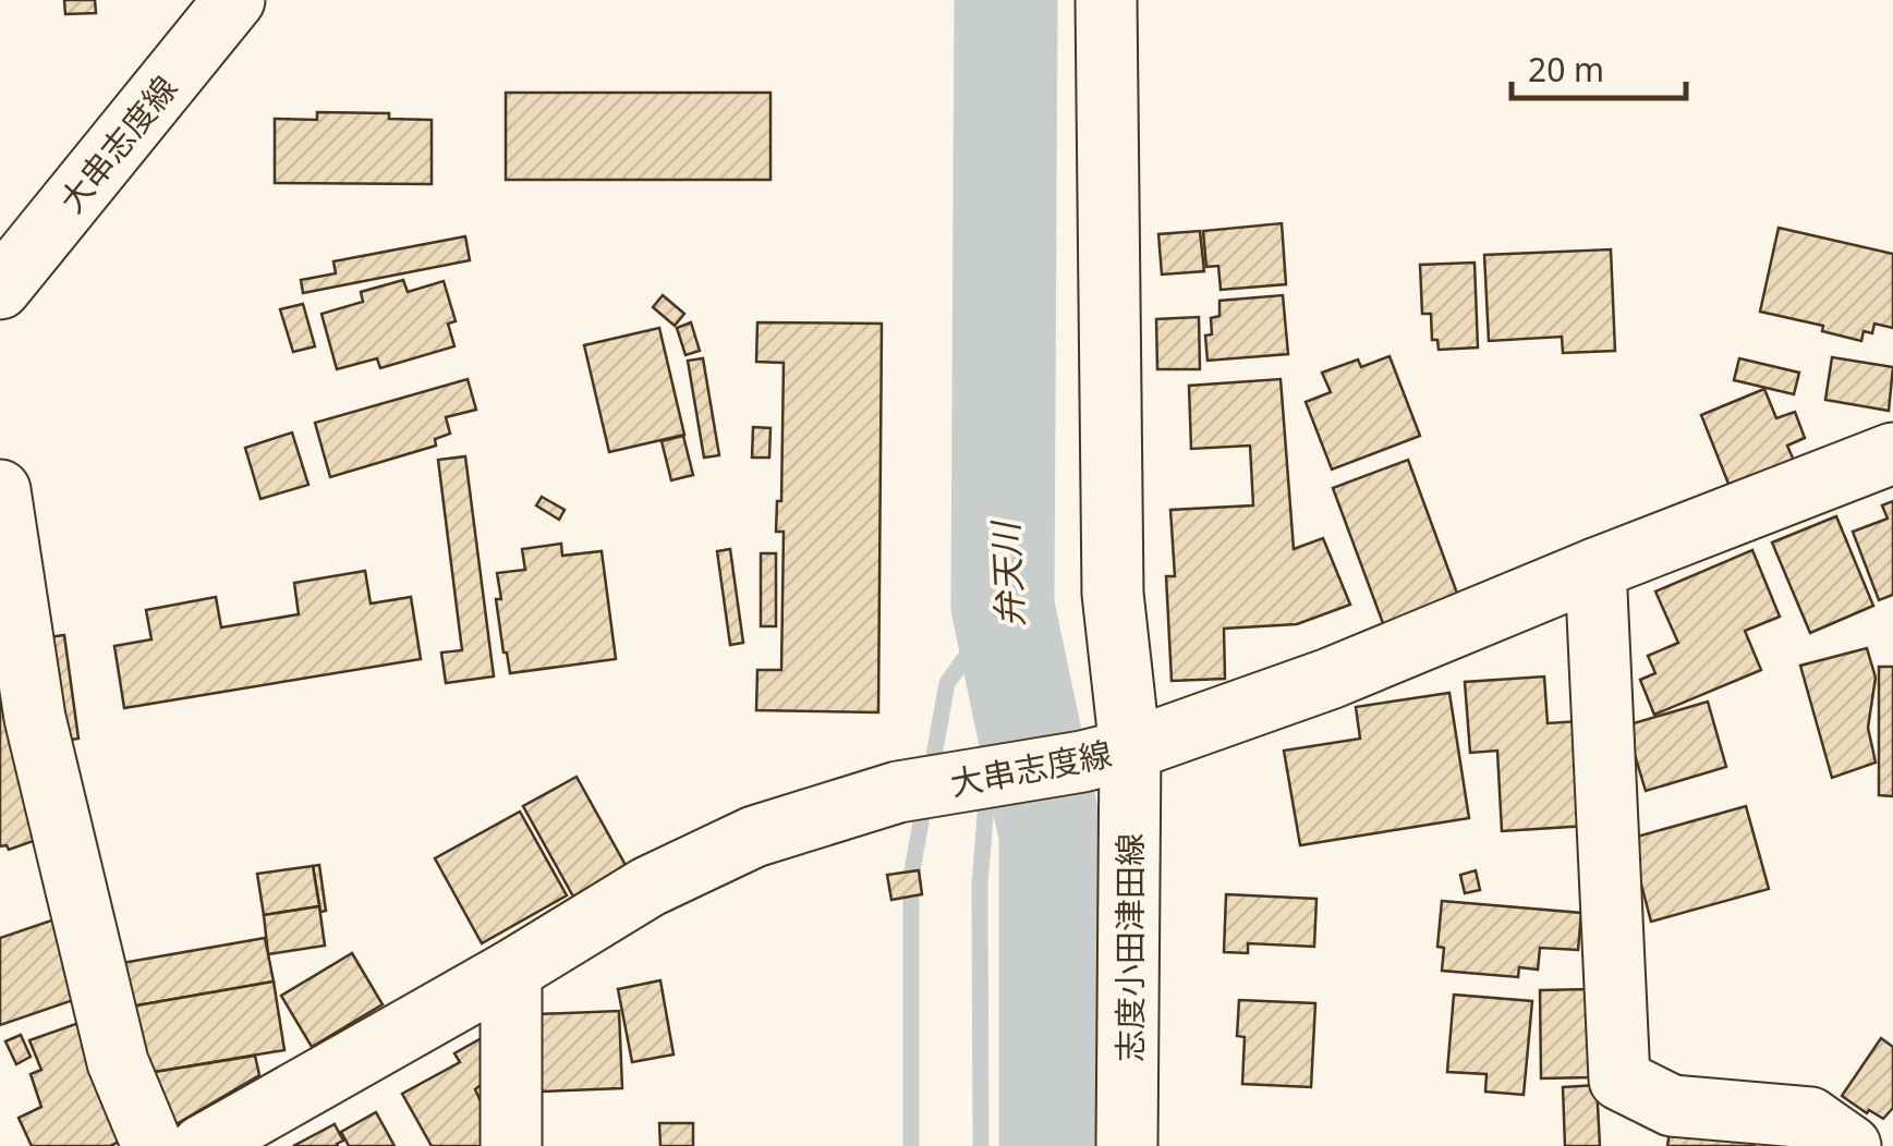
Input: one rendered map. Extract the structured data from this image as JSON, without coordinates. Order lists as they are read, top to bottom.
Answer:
{
  "streets": {
    "main road": ["大串志度線", "志度小田津田線"]
  },
  "crossings": [
    ["大串志度線", "志度小田津田線"]
  ],
  "water": ["弁天川"],
  "scale_bar": "20 m"
}
